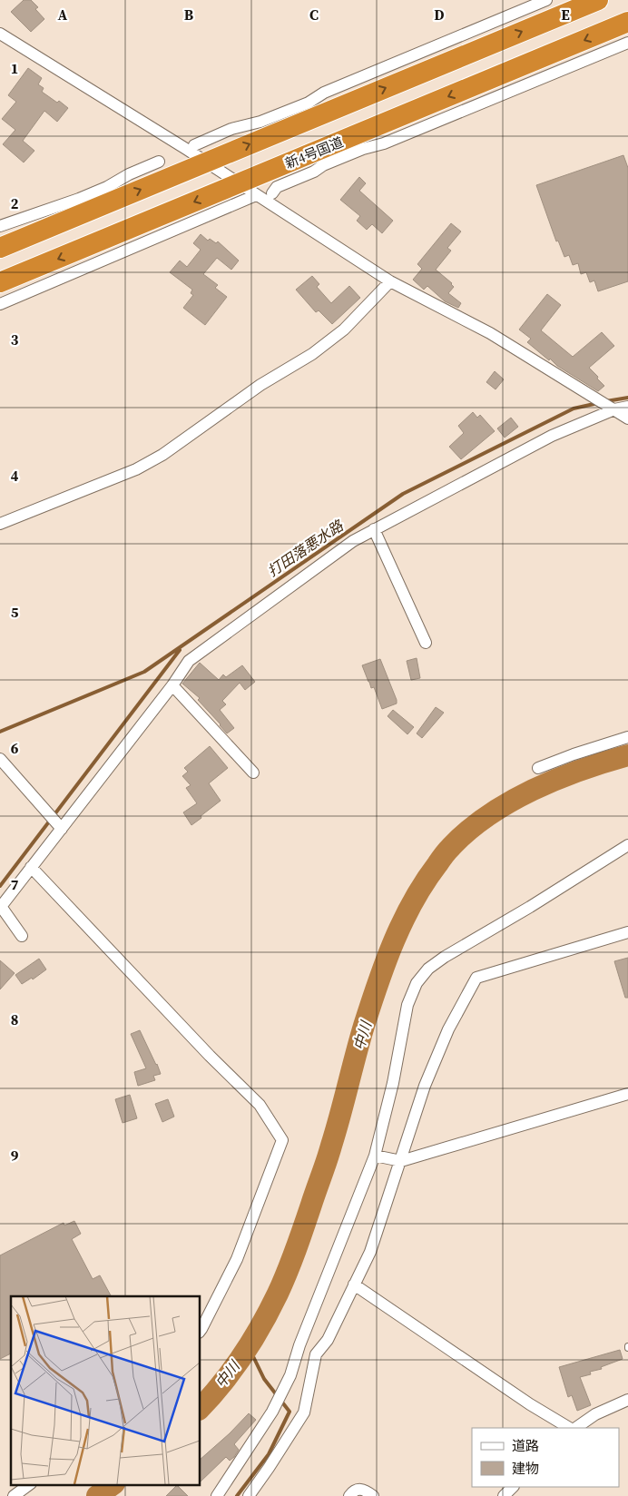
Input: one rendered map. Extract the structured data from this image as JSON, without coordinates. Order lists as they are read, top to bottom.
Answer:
{
  "streets": {
    "highway": ["新4号国道"]
  },
  "water": ["打田落悪水路", "中川"],
  "legend": ["道路", "建物"],
  "grid": {
    "columns": [
      "A",
      "B",
      "C",
      "D",
      "E"
    ],
    "rows": [
      "1",
      "2",
      "3",
      "4",
      "5",
      "6",
      "7",
      "8",
      "9"
    ]
  }
}
